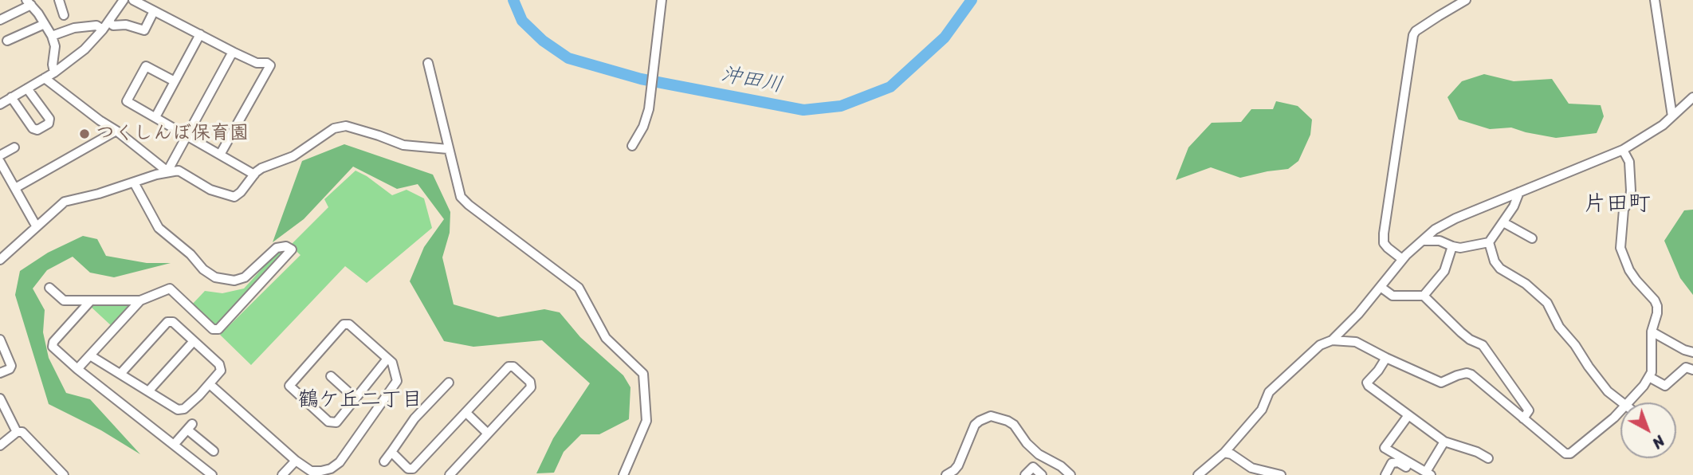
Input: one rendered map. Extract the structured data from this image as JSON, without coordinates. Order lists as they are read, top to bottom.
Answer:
{
  "districts": ["片田町", "鶴ケ丘二丁目"],
  "water": ["沖田川"],
  "places": ["つくしんぼ保育園"],
  "north": "bottom right"
}
